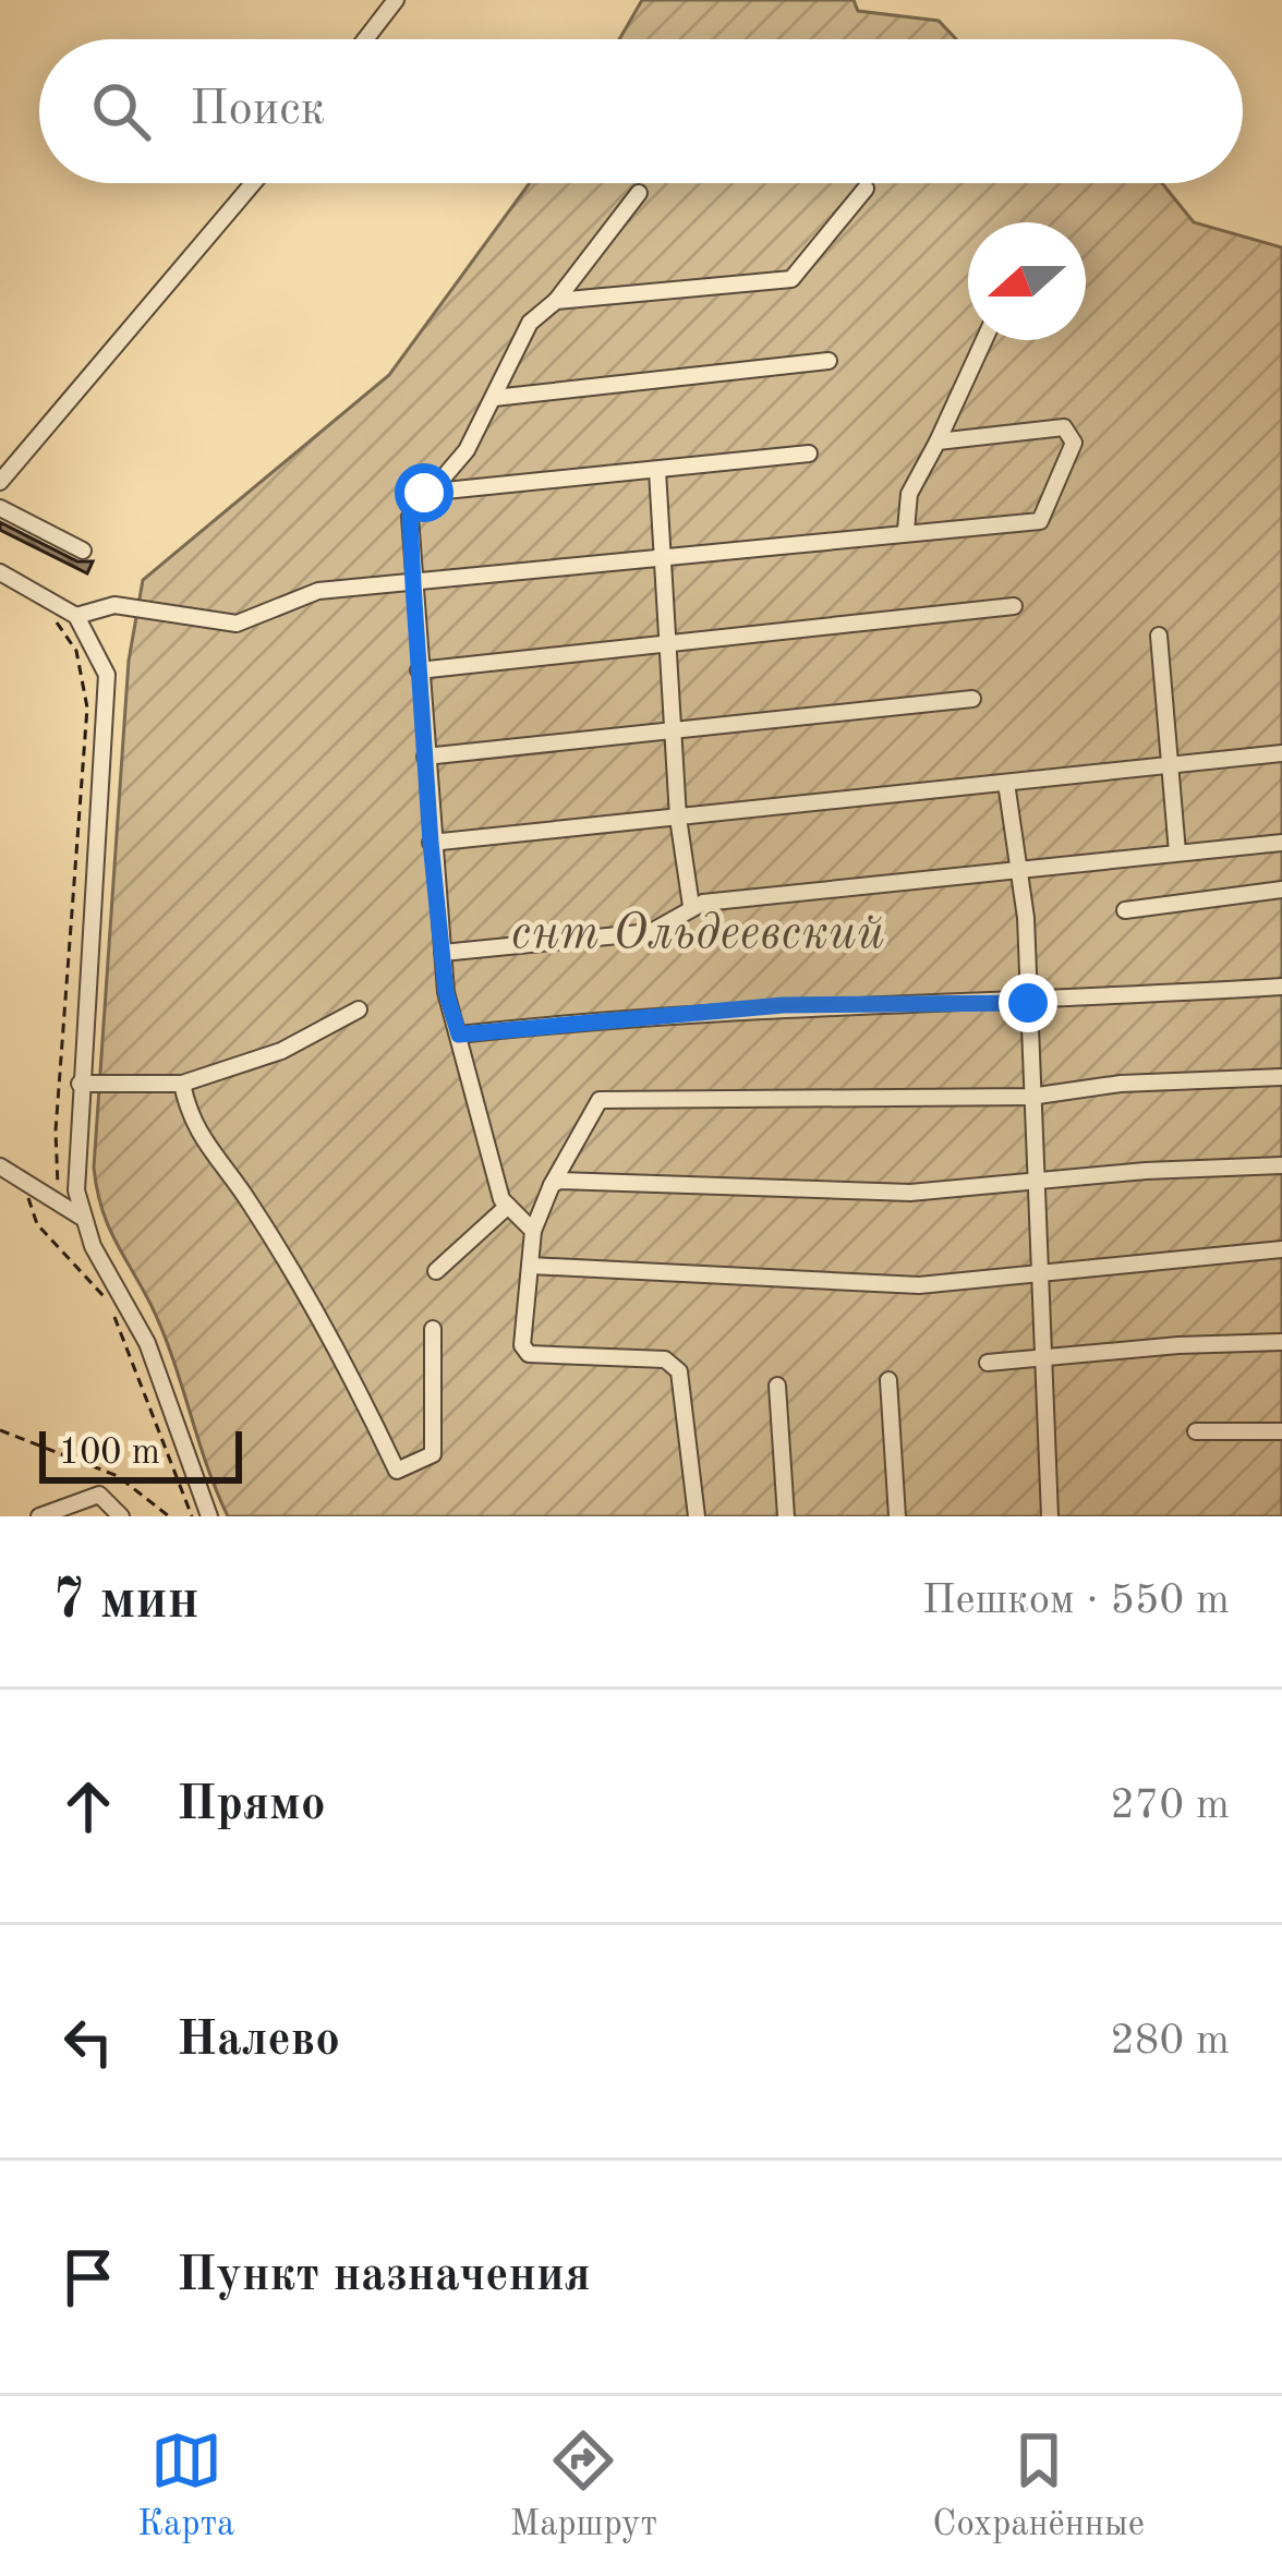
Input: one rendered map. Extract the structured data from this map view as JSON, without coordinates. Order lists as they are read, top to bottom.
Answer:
{
  "parks": ["снт Ольдеевский"],
  "scale_bar": "100 m",
  "north": "left",
  "page": {
    "search": "Поиск",
    "scale": "100 m",
    "heading": ["7 мин", "Пешком · 550 m"],
    "list": [
      ["Прямо", "270 m"],
      ["Налево", "280 m"],
      "Пункт назначения"
    ],
    "nav": ["Карта", "Маршрут", "Сохранённые"]
  }
}
